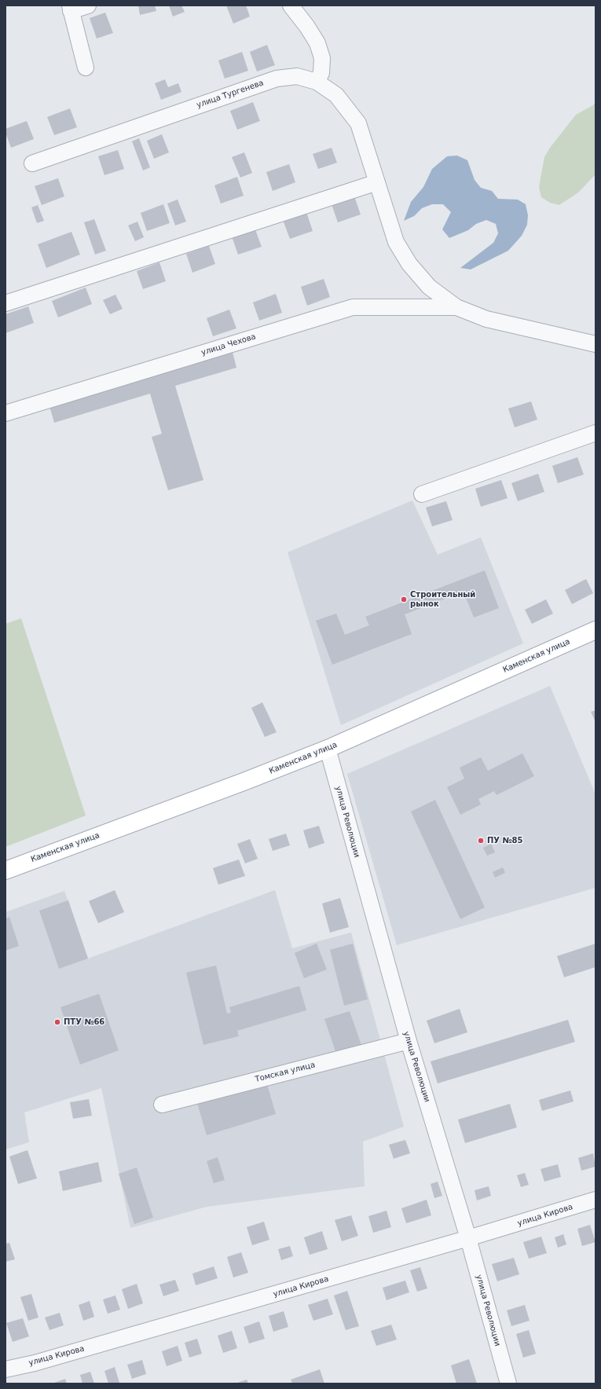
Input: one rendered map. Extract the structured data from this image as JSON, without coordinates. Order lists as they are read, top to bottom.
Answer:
{
  "streets": {
    "main road": ["Каменская улица"],
    "street": [
      "улица Тургенева",
      "улица Чехова",
      "улица Революции",
      "Томская улица",
      "улица Кирова"
    ]
  },
  "crossings": [
    ["улица Тургенева", "улица Чехова"],
    ["Каменская улица", "улица Революции"],
    ["улица Революции", "Томская улица"],
    ["улица Революции", "улица Кирова"]
  ],
  "places": ["Строительный рынок", "ПУ №85", "ПТУ №66"]
}
